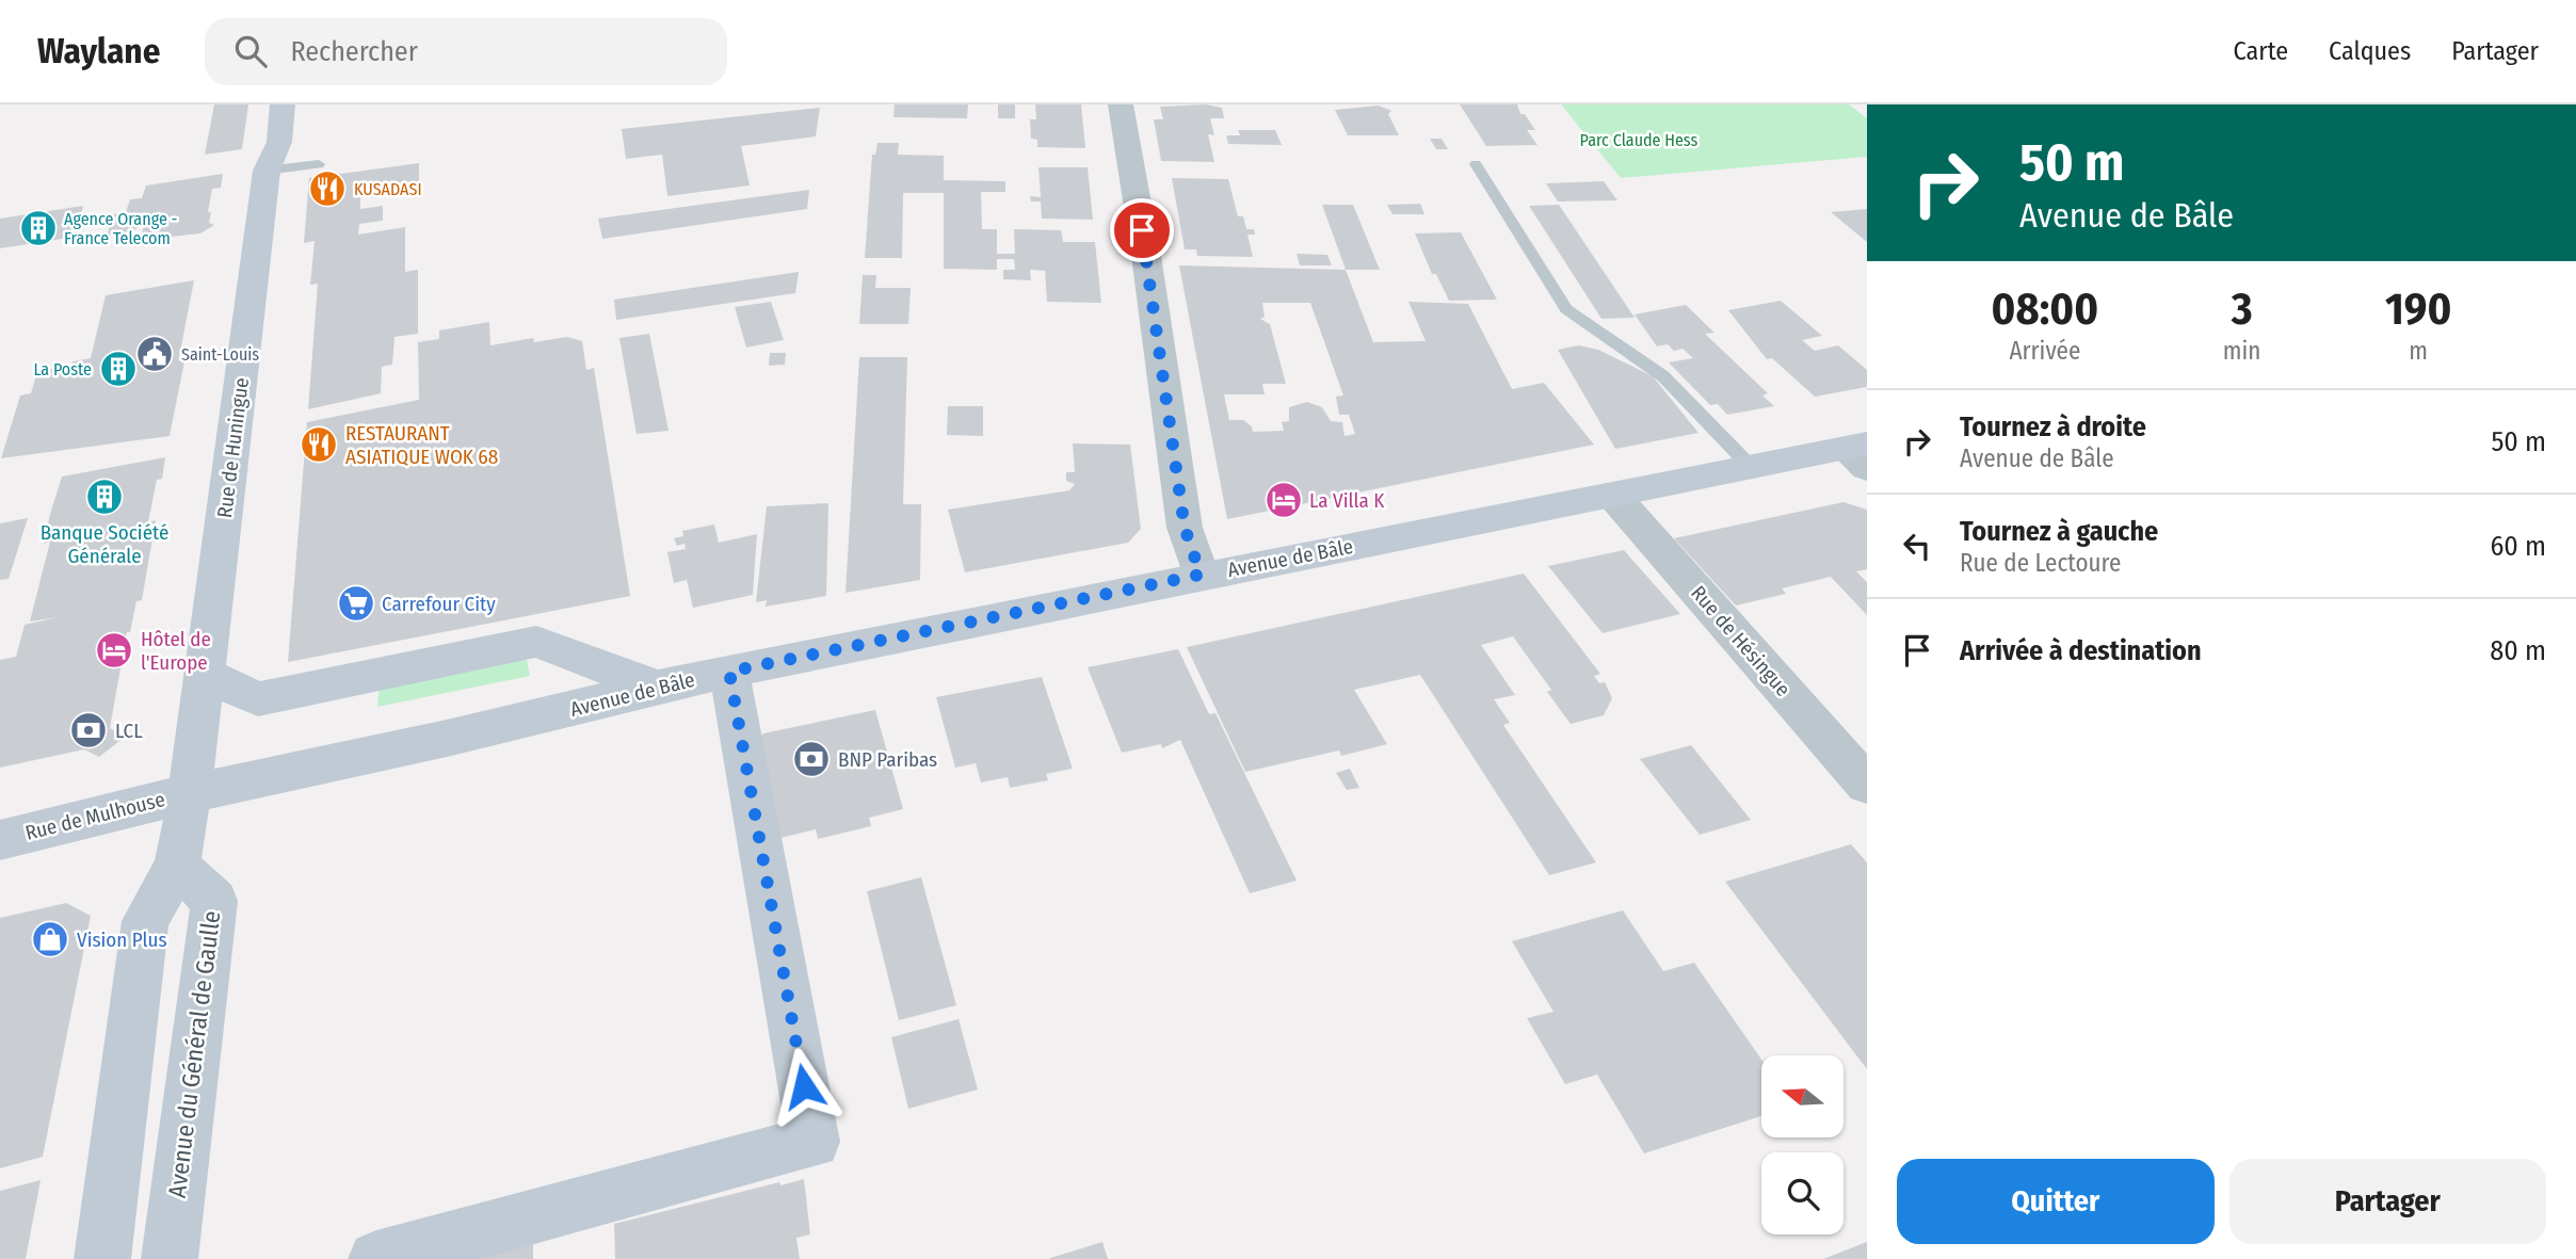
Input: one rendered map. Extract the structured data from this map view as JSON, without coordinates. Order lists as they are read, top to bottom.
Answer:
{
  "streets": {
    "main road": [
      "Rue de Huningue",
      "Avenue de Bâle",
      "Rue de Mulhouse",
      "Avenue du Général de Gaulle"
    ],
    "street": ["Rue de Hésingue"]
  },
  "crossings": [
    ["Rue de Huningue", "Avenue de Bâle"],
    ["Rue de Huningue", "Rue de Mulhouse"],
    ["Avenue de Bâle", "Rue de Hésingue"],
    ["Avenue de Bâle", "Rue de Mulhouse"]
  ],
  "parks": ["Parc Claude Hess"],
  "places": {
    "restaurant": ["KUSADASI", "RESTAURANT ASIATIQUE WOK 68"],
    "building": ["Agence Orange - France Telecom", "La Poste", "Banque Société Générale"],
    "public building": ["Saint-Louis"],
    "hotel": ["La Villa K", "Hôtel de l'Europe"],
    "supermarket": ["Carrefour City"],
    "bank": ["LCL", "BNP Paribas"],
    "shop": ["Vision Plus"]
  },
  "north": "left",
  "page": {
    "header": "Waylane",
    "search": "Rechercher",
    "nav": ["Carte", "Calques", "Partager"],
    "turn": ["50 m", "Avenue de Bâle"],
    "eta": [
      "08:00",
      "Arrivée",
      "3",
      "min",
      "190",
      "m"
    ],
    "list": [
      {
        "name": "Tournez à droite",
        "note": "Avenue de Bâle",
        "value": "50 m"
      },
      {
        "name": "Tournez à gauche",
        "note": "Rue de Lectoure",
        "value": "60 m"
      },
      {
        "name": "Arrivée à destination",
        "value": "80 m"
      }
    ],
    "buttons": ["Quitter", "Partager"]
  }
}
